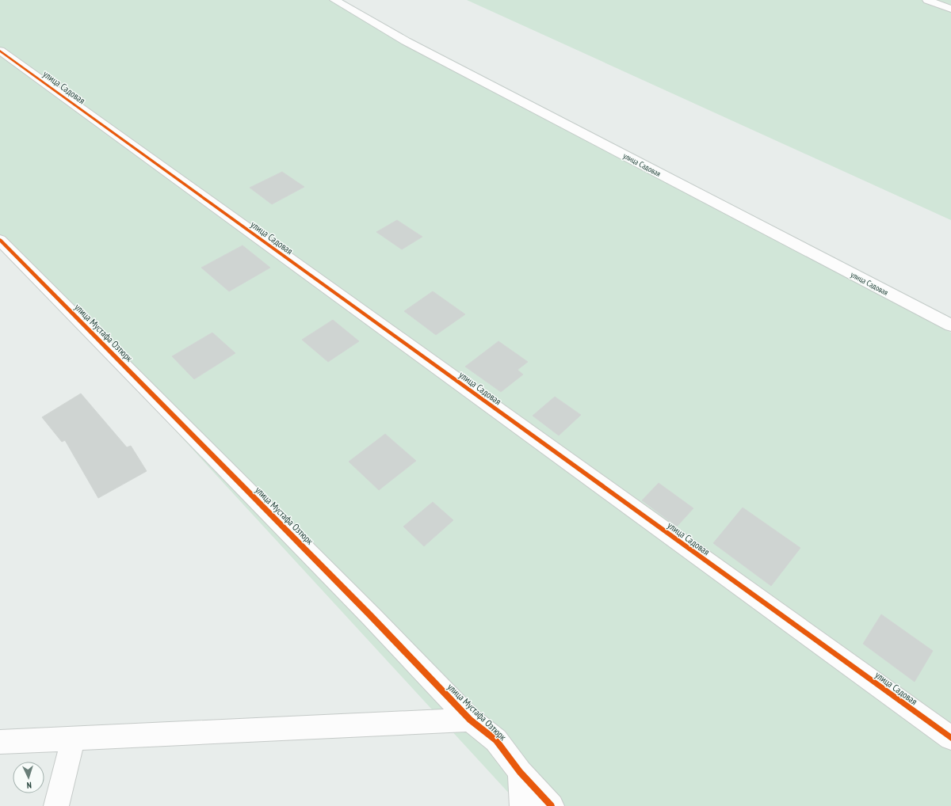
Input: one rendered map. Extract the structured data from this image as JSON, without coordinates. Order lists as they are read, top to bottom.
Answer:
{
  "streets": {
    "street": ["улица Садовая", "улица Мустафа Озтюрк"]
  },
  "north": "bottom"
}
